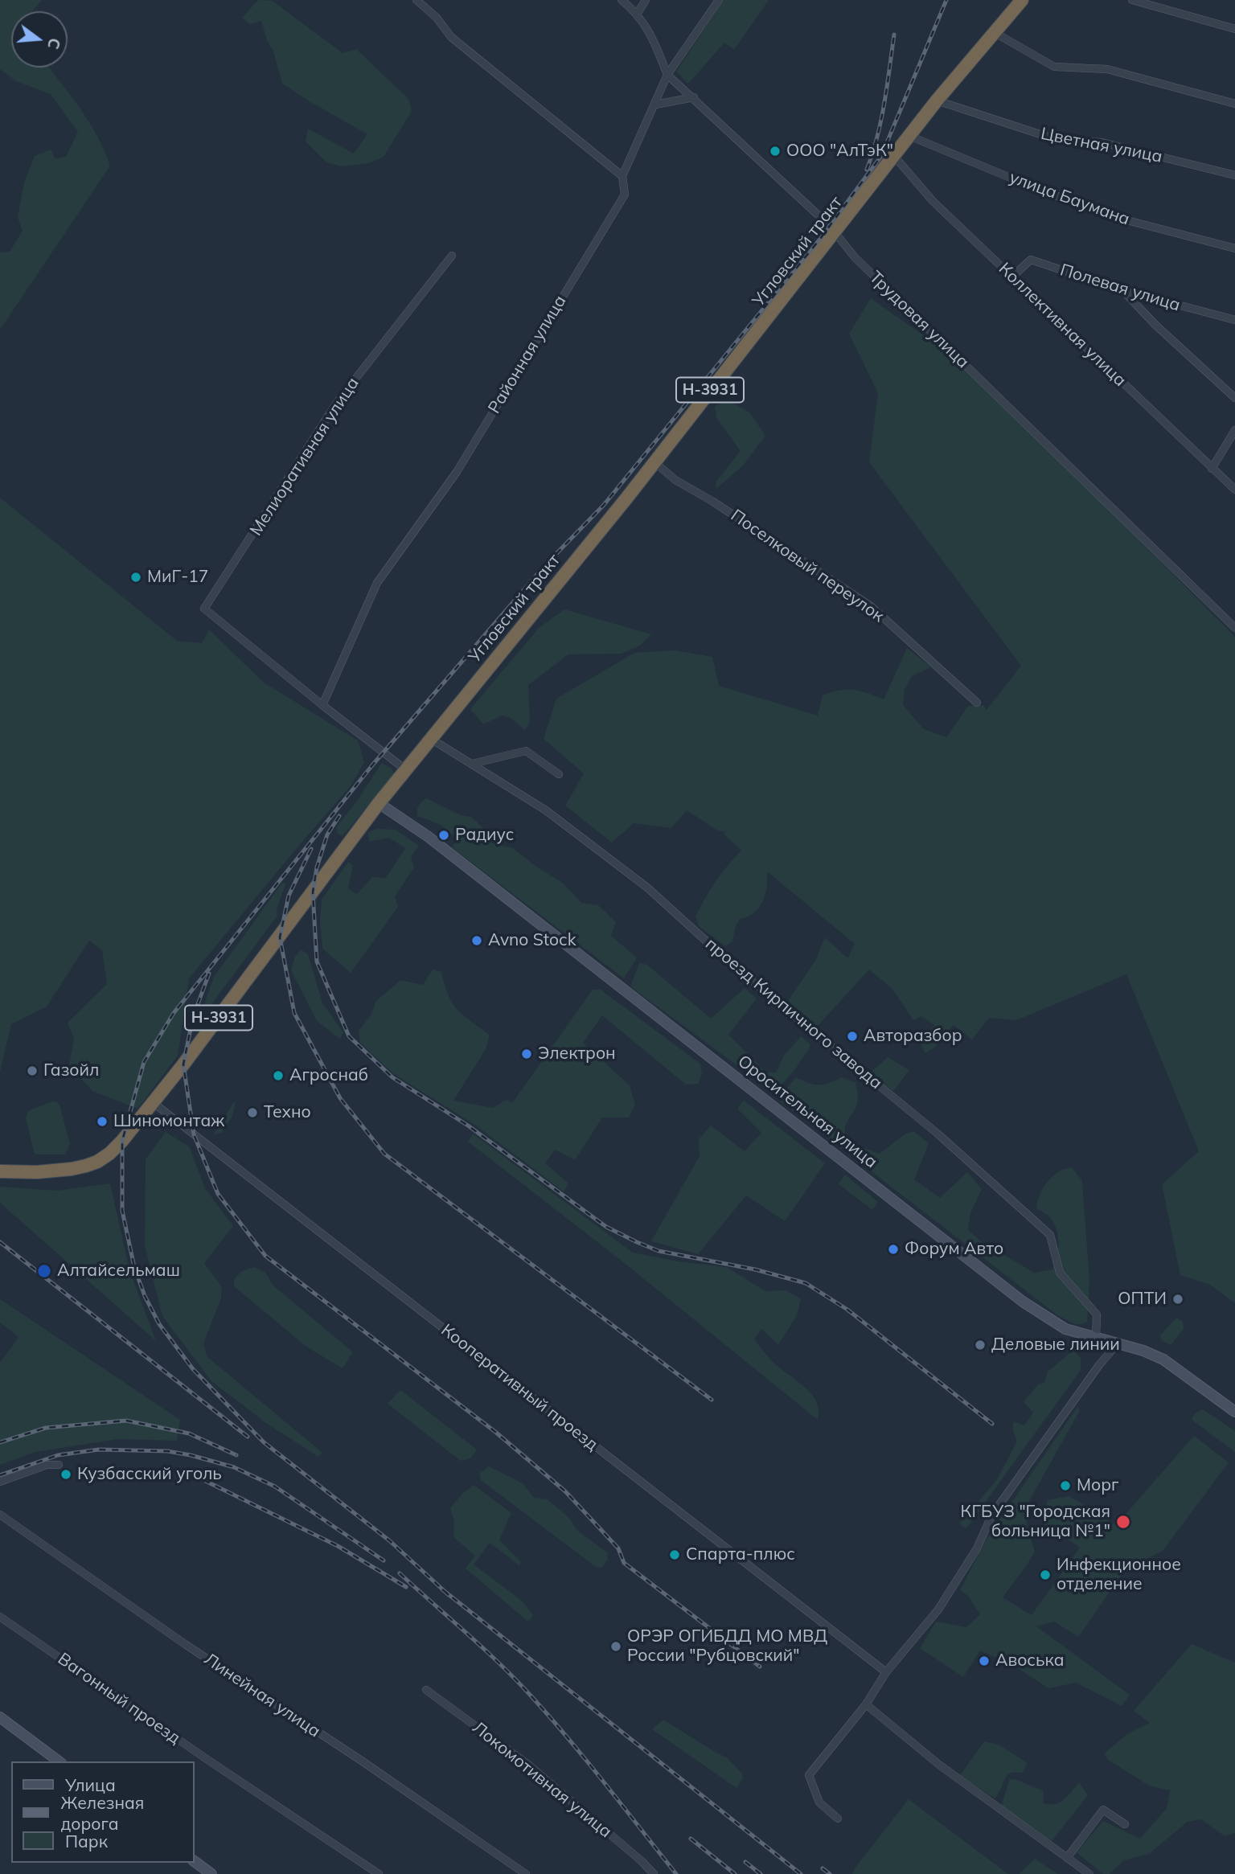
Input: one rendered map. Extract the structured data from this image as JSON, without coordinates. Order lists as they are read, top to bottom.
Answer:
{
  "streets": {
    "highway": ["Угловский тракт", "Н-3931"],
    "main road": ["Оросительная улица"],
    "street": [
      "Цветная улица",
      "улица Баумана",
      "Полевая улица",
      "Трудовая улица",
      "Коллективная улица",
      "Районная улица",
      "Мелиоративная улица",
      "Поселковый переулок",
      "проезд Кирпичного завода",
      "Кооперативный проезд",
      "Линейная улица",
      "Вагонный проезд",
      "Локомотивная улица"
    ]
  },
  "crossings": [
    ["Цветная улица", "Угловский тракт"],
    ["улица Баумана", "Угловский тракт"],
    ["Угловский тракт", "Трудовая улица"],
    ["Угловский тракт", "Коллективная улица"],
    ["Угловский тракт", "Поселковый переулок"],
    ["Угловский тракт", "проезд Кирпичного завода"],
    ["Угловский тракт", "Оросительная улица"],
    ["Угловский тракт", "Кооперативный проезд"],
    ["Полевая улица", "Коллективная улица"],
    ["Трудовая улица", "Районная улица"],
    ["Районная улица", "Мелиоративная улица"],
    ["проезд Кирпичного завода", "Оросительная улица"]
  ],
  "places": [
    "ООО \"АлТэК\"",
    "МиГ-17",
    "Радиус",
    "Avno Stoсk",
    "Авторазбор",
    "Электрон",
    "Газойл",
    "Агроснаб",
    "Техно",
    "Шиномонтаж",
    "Форум Авто",
    "Алтайсельмаш",
    "ОПТИ",
    "Деловые линии",
    "Кузбасский уголь",
    "Морг",
    "КГБУЗ \"Городская больница №1\"",
    "Спарта-плюс",
    "Инфекционное отделение",
    "ОРЭР ОГИБДД МО МВД России \"Рубцовский\"",
    "Авоська"
  ],
  "legend": ["Улица", "Железная дорога", "Парк"],
  "north": "right"
}
